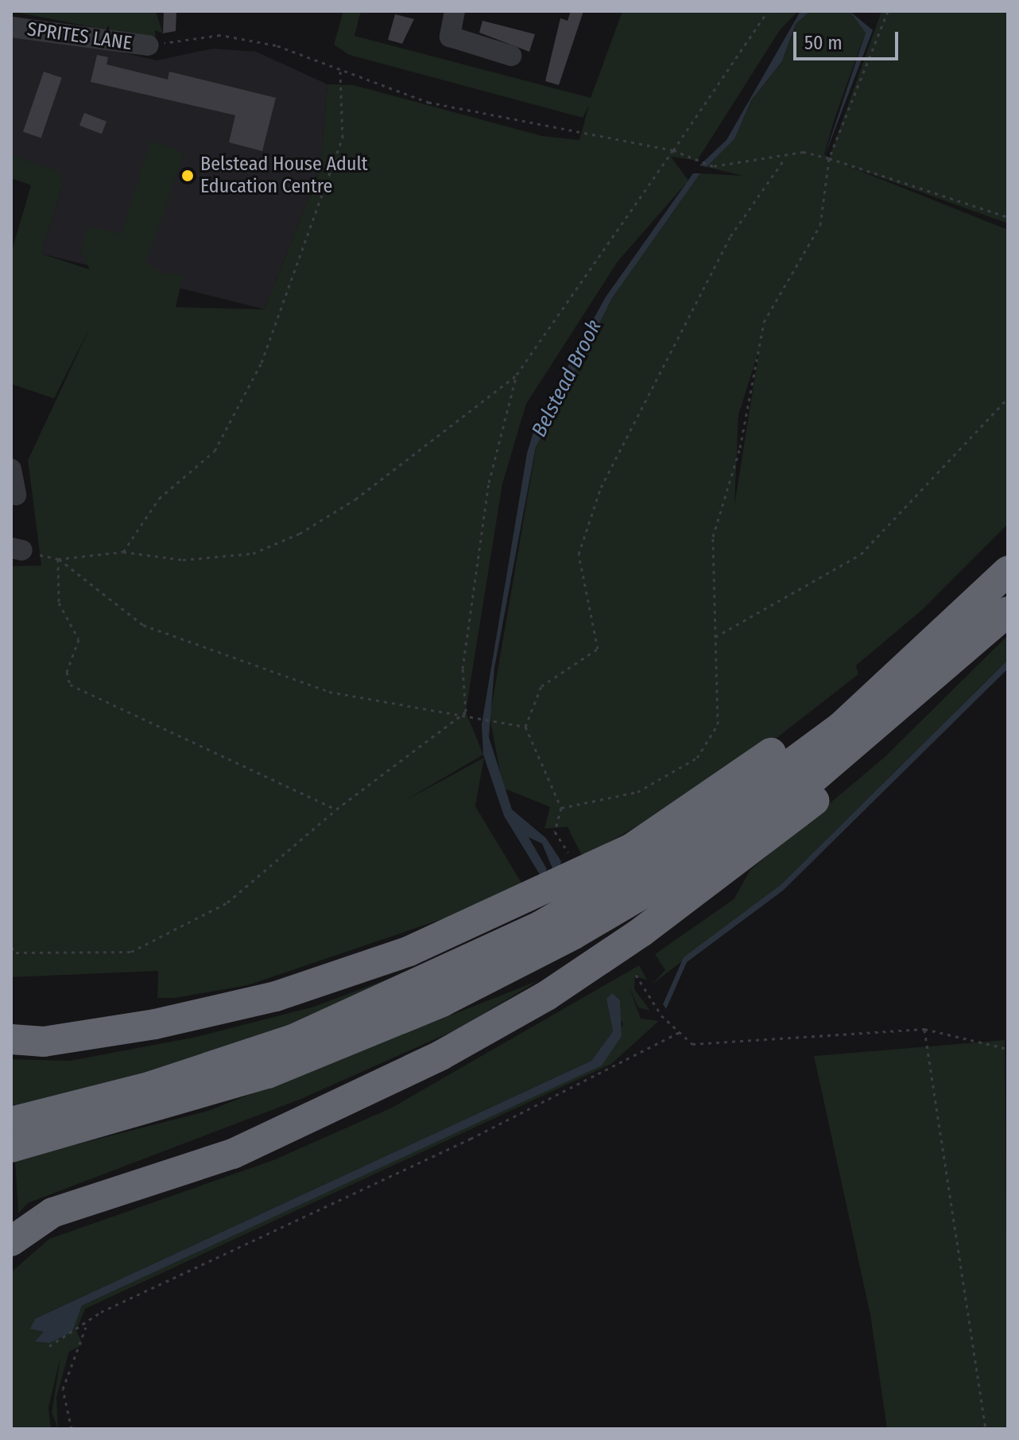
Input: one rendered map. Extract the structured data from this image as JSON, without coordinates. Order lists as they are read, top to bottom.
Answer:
{
  "streets": {
    "street": ["SPRITES LANE"]
  },
  "water": ["Belstead Brook"],
  "places": ["Belstead House Adult Education Centre"],
  "scale_bar": "50 m"
}
